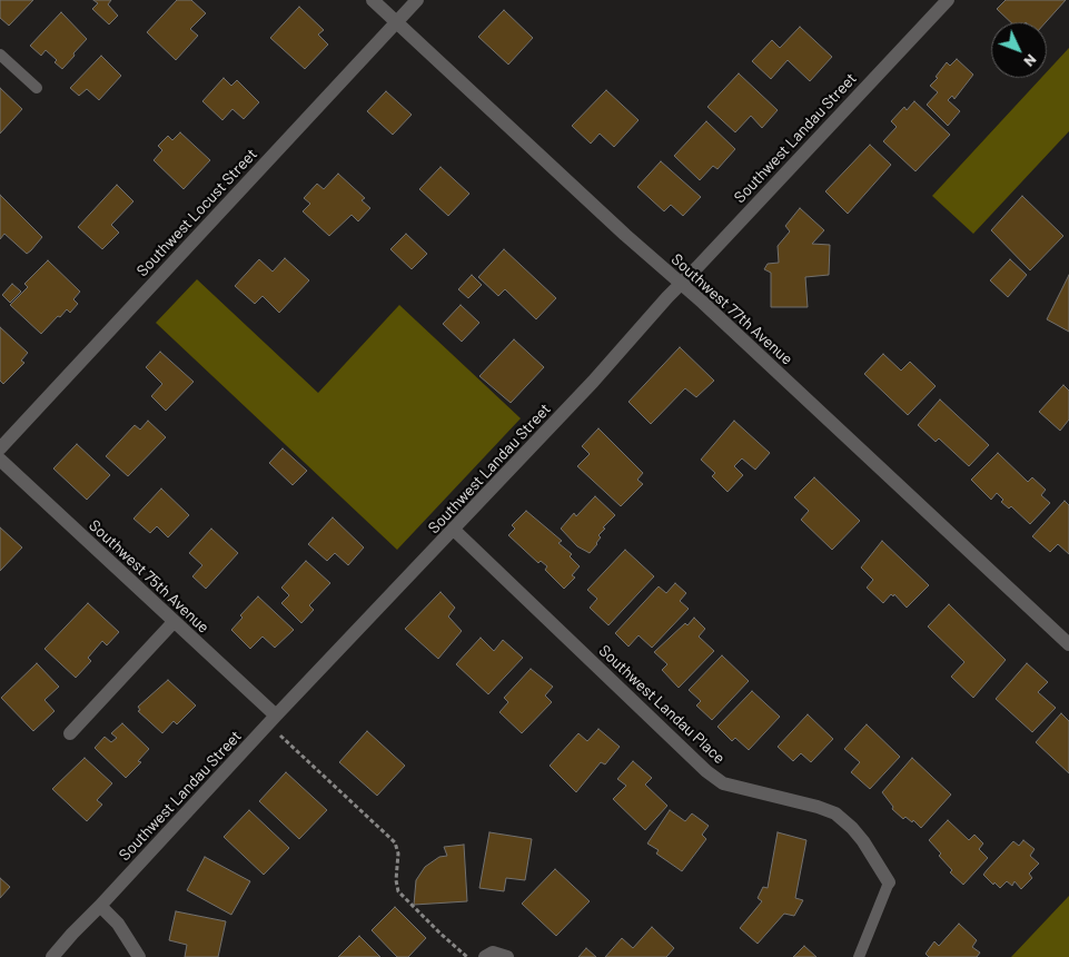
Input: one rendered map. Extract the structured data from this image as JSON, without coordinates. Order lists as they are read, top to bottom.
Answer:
{
  "streets": {
    "street": [
      "Southwest Landau Street",
      "Southwest Locust Street",
      "Southwest 77th Avenue",
      "Southwest 75th Avenue",
      "Southwest Landau Place"
    ]
  },
  "crossings": [
    ["Southwest Landau Street", "Southwest 77th Avenue"],
    ["Southwest Landau Street", "Southwest 75th Avenue"],
    ["Southwest Landau Street", "Southwest Landau Place"],
    ["Southwest Locust Street", "Southwest 77th Avenue"]
  ],
  "north": "bottom right"
}
